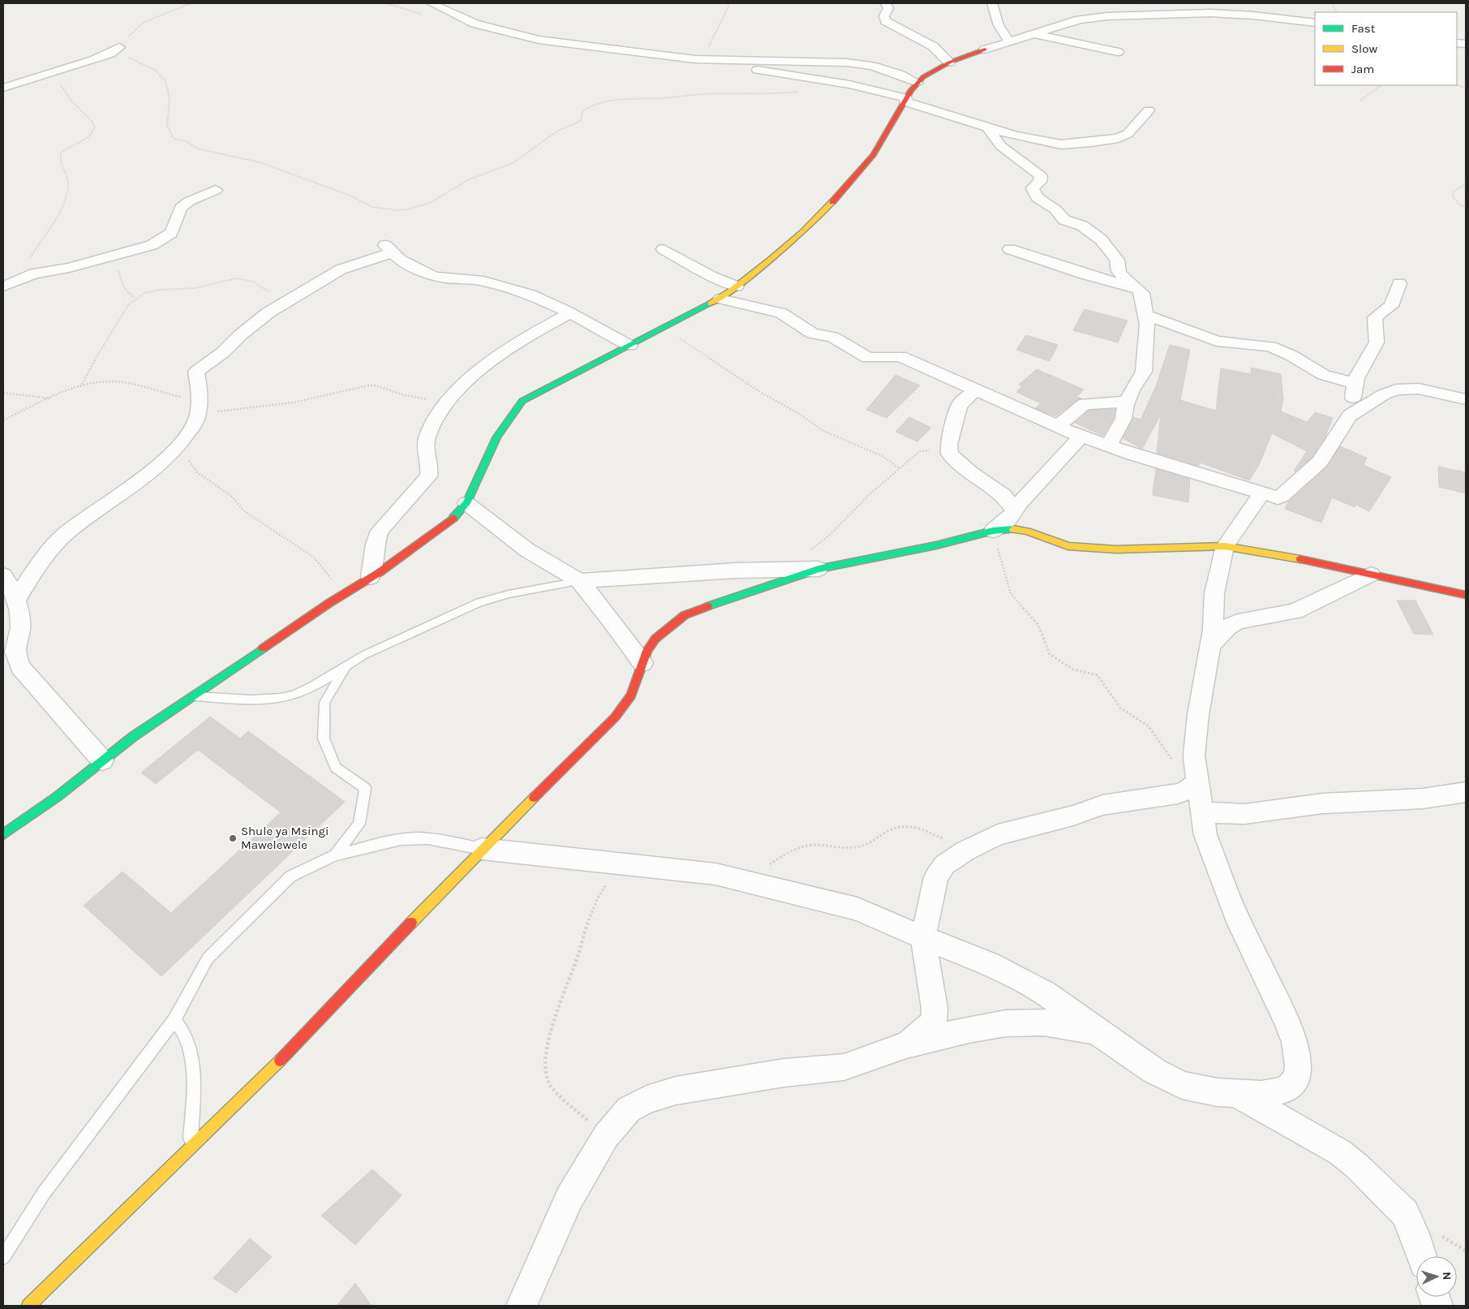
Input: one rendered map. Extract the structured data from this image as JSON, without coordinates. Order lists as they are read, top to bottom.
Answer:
{
  "places": ["Shule ya Msingi Mawelewele"],
  "legend": ["Fast", "Slow", "Jam"],
  "north": "right"
}
